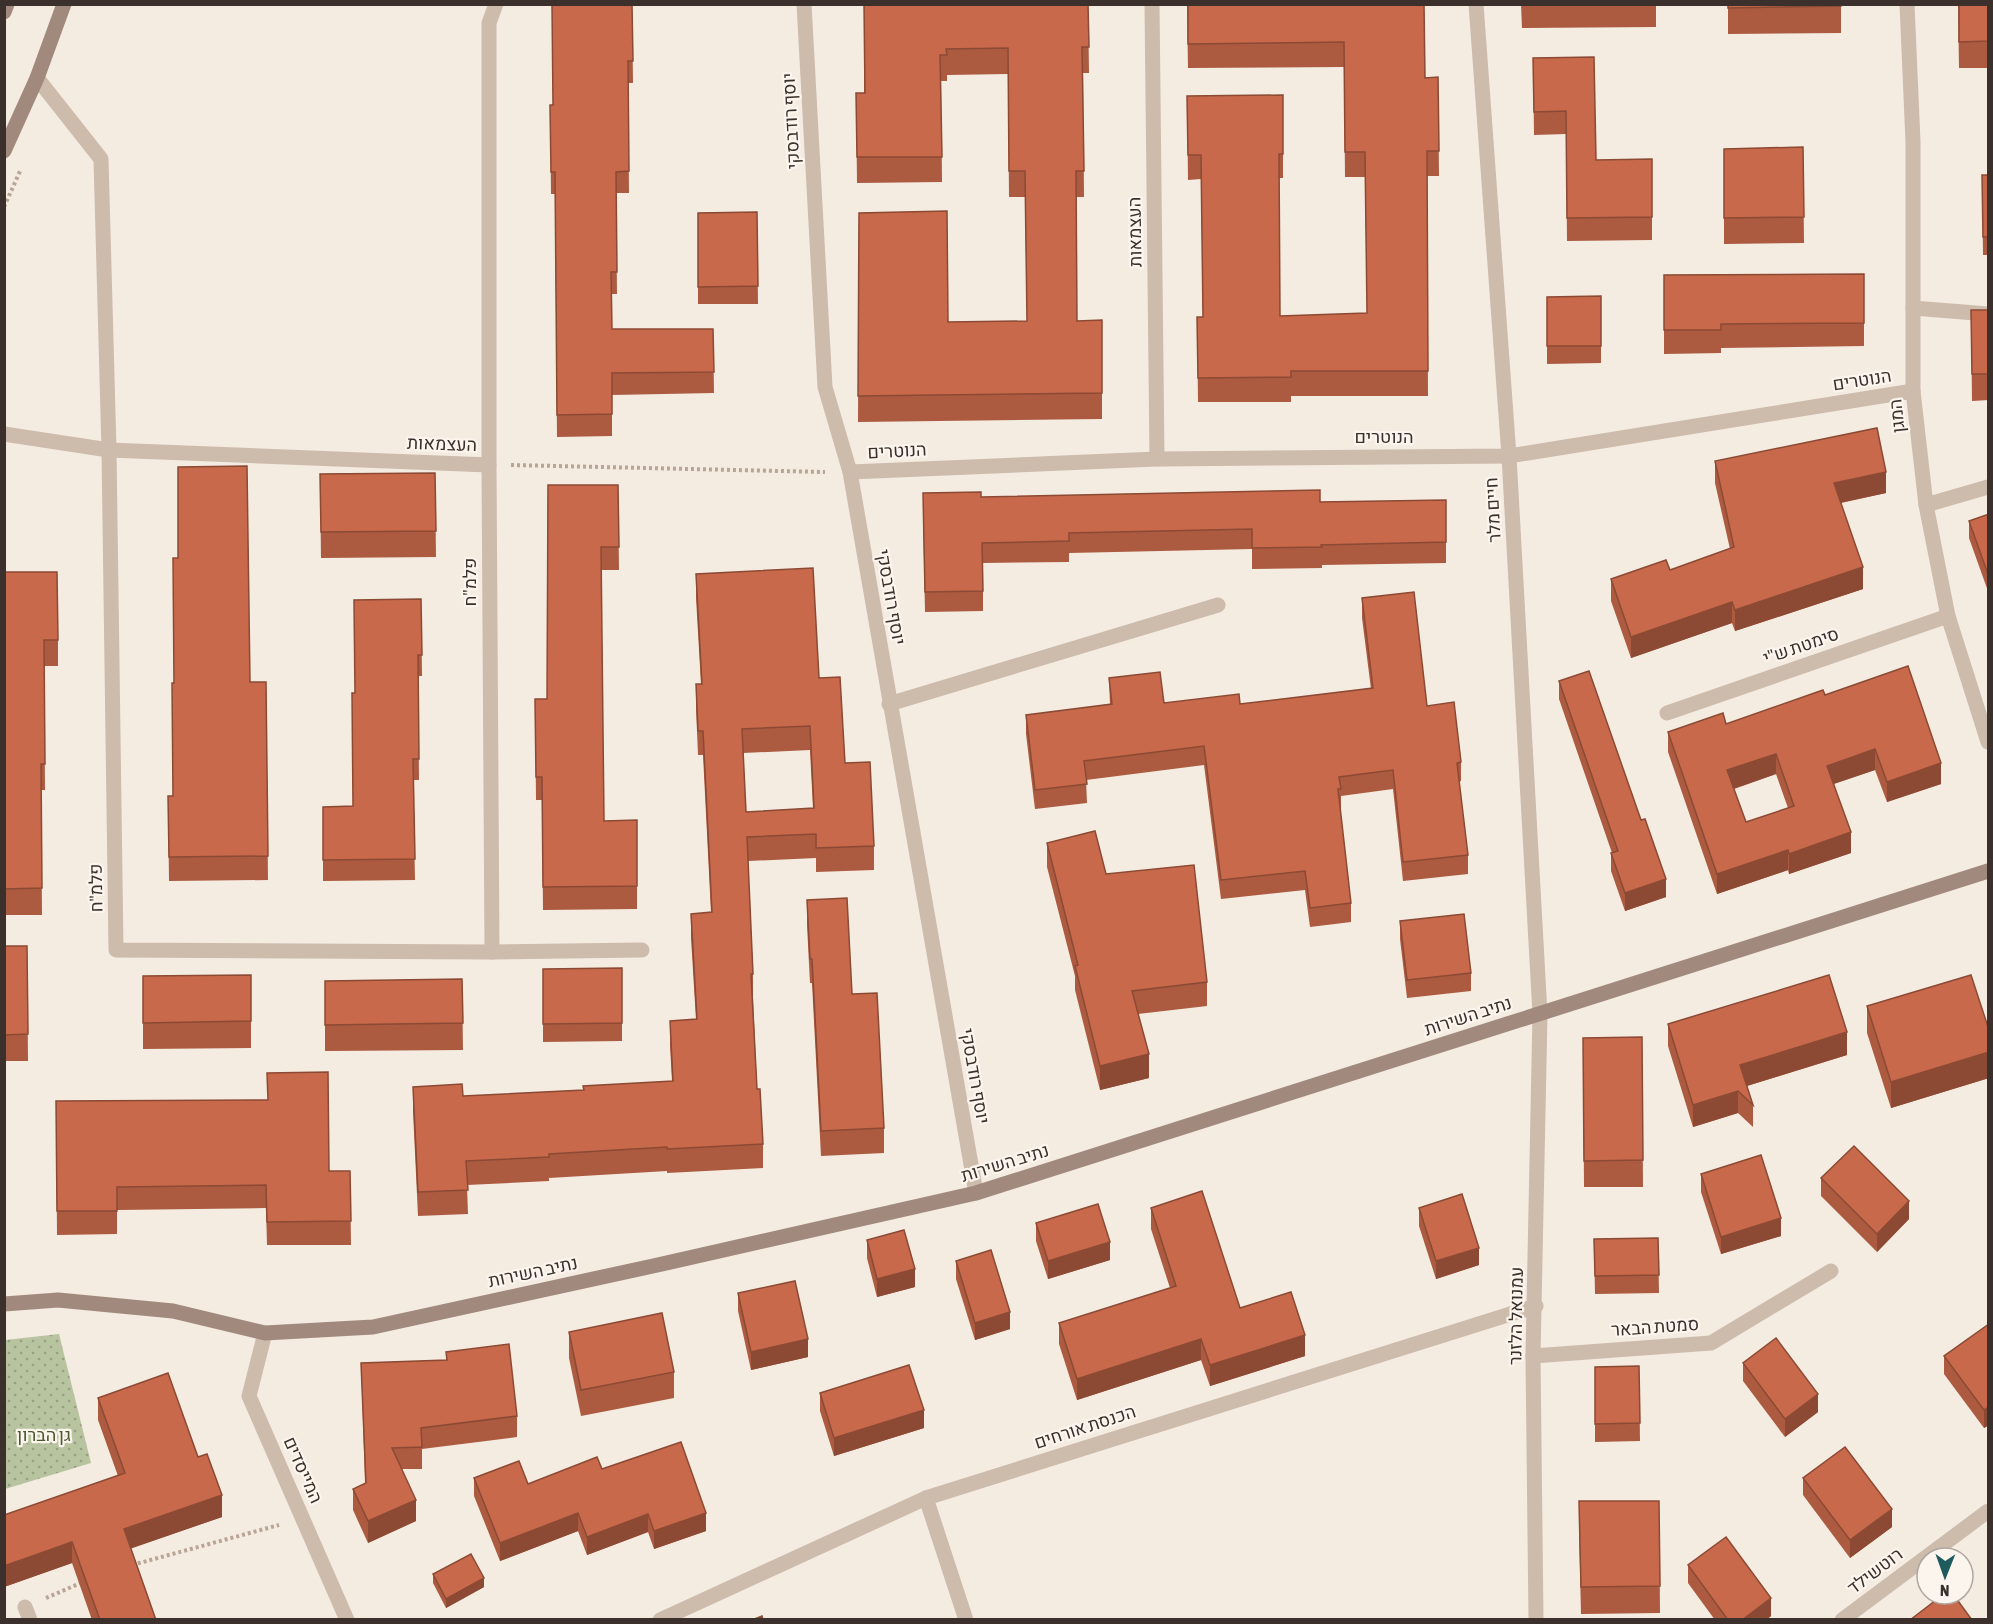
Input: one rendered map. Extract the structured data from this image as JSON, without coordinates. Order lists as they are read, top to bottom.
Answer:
{
  "streets": {
    "street": [
      "יוסף רודבסקי",
      "העצמאות",
      "הנוטרים",
      "המגן",
      "חיים מלר",
      "פלמ\"ח",
      "סימטת ש\"י",
      "נתיב השירות",
      "עמנואל הלזנר",
      "סמטת הבאר",
      "הכנסת אורחים",
      "המייסדים",
      "רוטשילד"
    ]
  },
  "crossings": [
    ["יוסף רודבסקי", "הנוטרים"],
    ["יוסף רודבסקי", "נתיב השירות"],
    ["העצמאות", "הנוטרים"],
    ["העצמאות", "פלמ\"ח"],
    ["הנוטרים", "המגן"],
    ["הנוטרים", "חיים מלר"],
    ["המגן", "סימטת ש\"י"],
    ["חיים מלר", "נתיב השירות"],
    ["חיים מלר", "עמנואל הלזנר"],
    ["נתיב השירות", "עמנואל הלזנר"],
    ["נתיב השירות", "המייסדים"],
    ["עמנואל הלזנר", "סמטת הבאר"],
    ["עמנואל הלזנר", "הכנסת אורחים"]
  ],
  "parks": ["גן הברון"],
  "north": "bottom"
}
